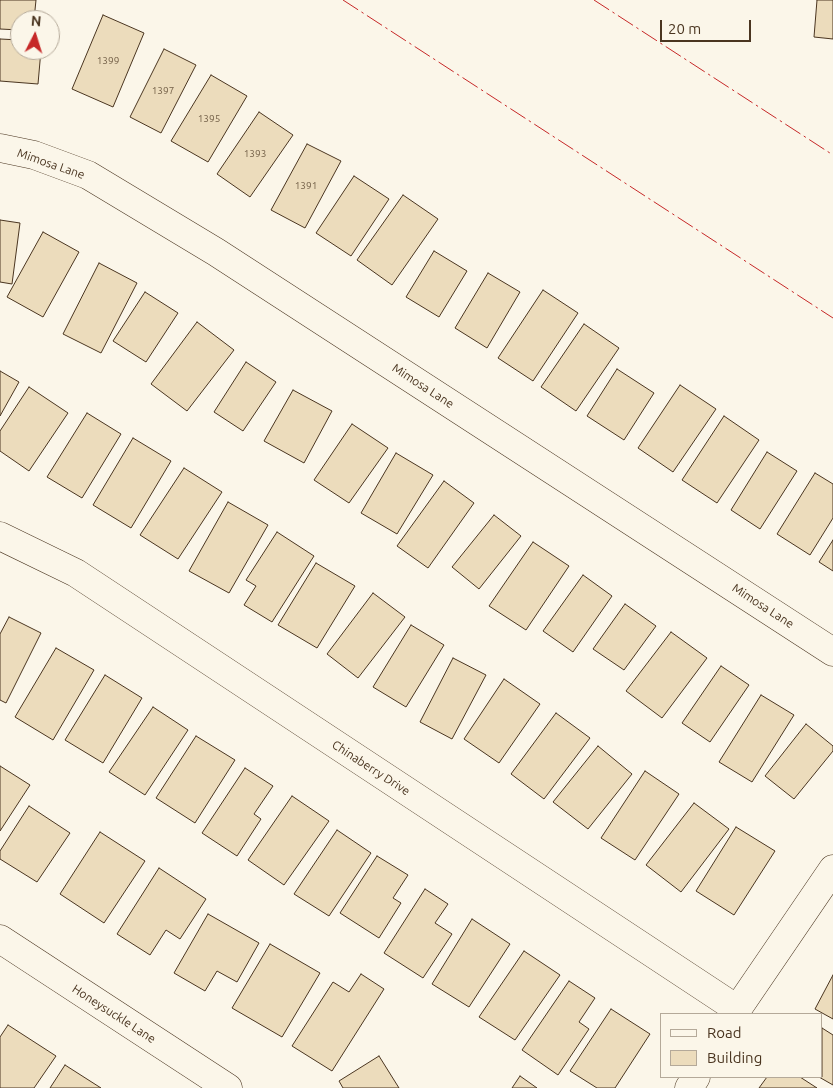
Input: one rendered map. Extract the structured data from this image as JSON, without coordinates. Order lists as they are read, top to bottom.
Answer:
{
  "streets": {
    "street": ["Mimosa Lane", "Chinaberry Drive", "Honeysuckle Lane"]
  },
  "house_numbers": [
    "1399",
    "1397",
    "1395",
    "1393",
    "1391"
  ],
  "legend": ["Road", "Building"],
  "scale_bar": "20 m",
  "north": "top"
}
